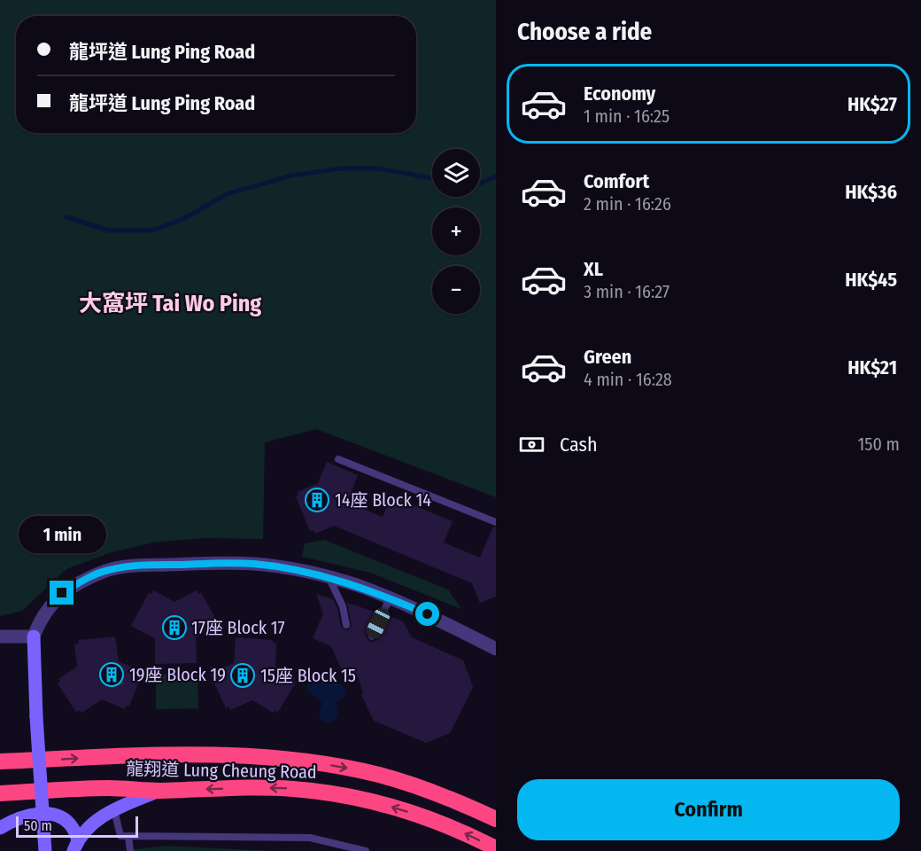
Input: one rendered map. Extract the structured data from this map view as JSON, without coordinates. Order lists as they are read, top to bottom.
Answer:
{
  "streets": {
    "highway": ["龍翔道 Lung Cheung Road"]
  },
  "districts": ["大窩坪 Tai Wo Ping"],
  "places": {
    "building": [
      "14座 Block 14",
      "17座 Block 17",
      "19座 Block 19",
      "15座 Block 15"
    ]
  },
  "scale_bar": "50 m",
  "page": {
    "heading": "Choose a ride",
    "banner": ["龍坪道 Lung Ping Road", "龍坪道 Lung Ping Road"],
    "list": [
      {
        "name": "Economy",
        "note": "1 min · 16:25",
        "value": "HK$27"
      },
      {
        "name": "Comfort",
        "note": "2 min · 16:26",
        "value": "HK$36"
      },
      {
        "name": "XL",
        "note": "3 min · 16:27",
        "value": "HK$45"
      },
      {
        "name": "Green",
        "note": "4 min · 16:28",
        "value": "HK$21"
      }
    ],
    "map_buttons": ["+", "−"],
    "pay": ["Cash", "150 m"],
    "bubble": "1 min",
    "buttons": "Confirm",
    "scale": "50 m"
  }
}
